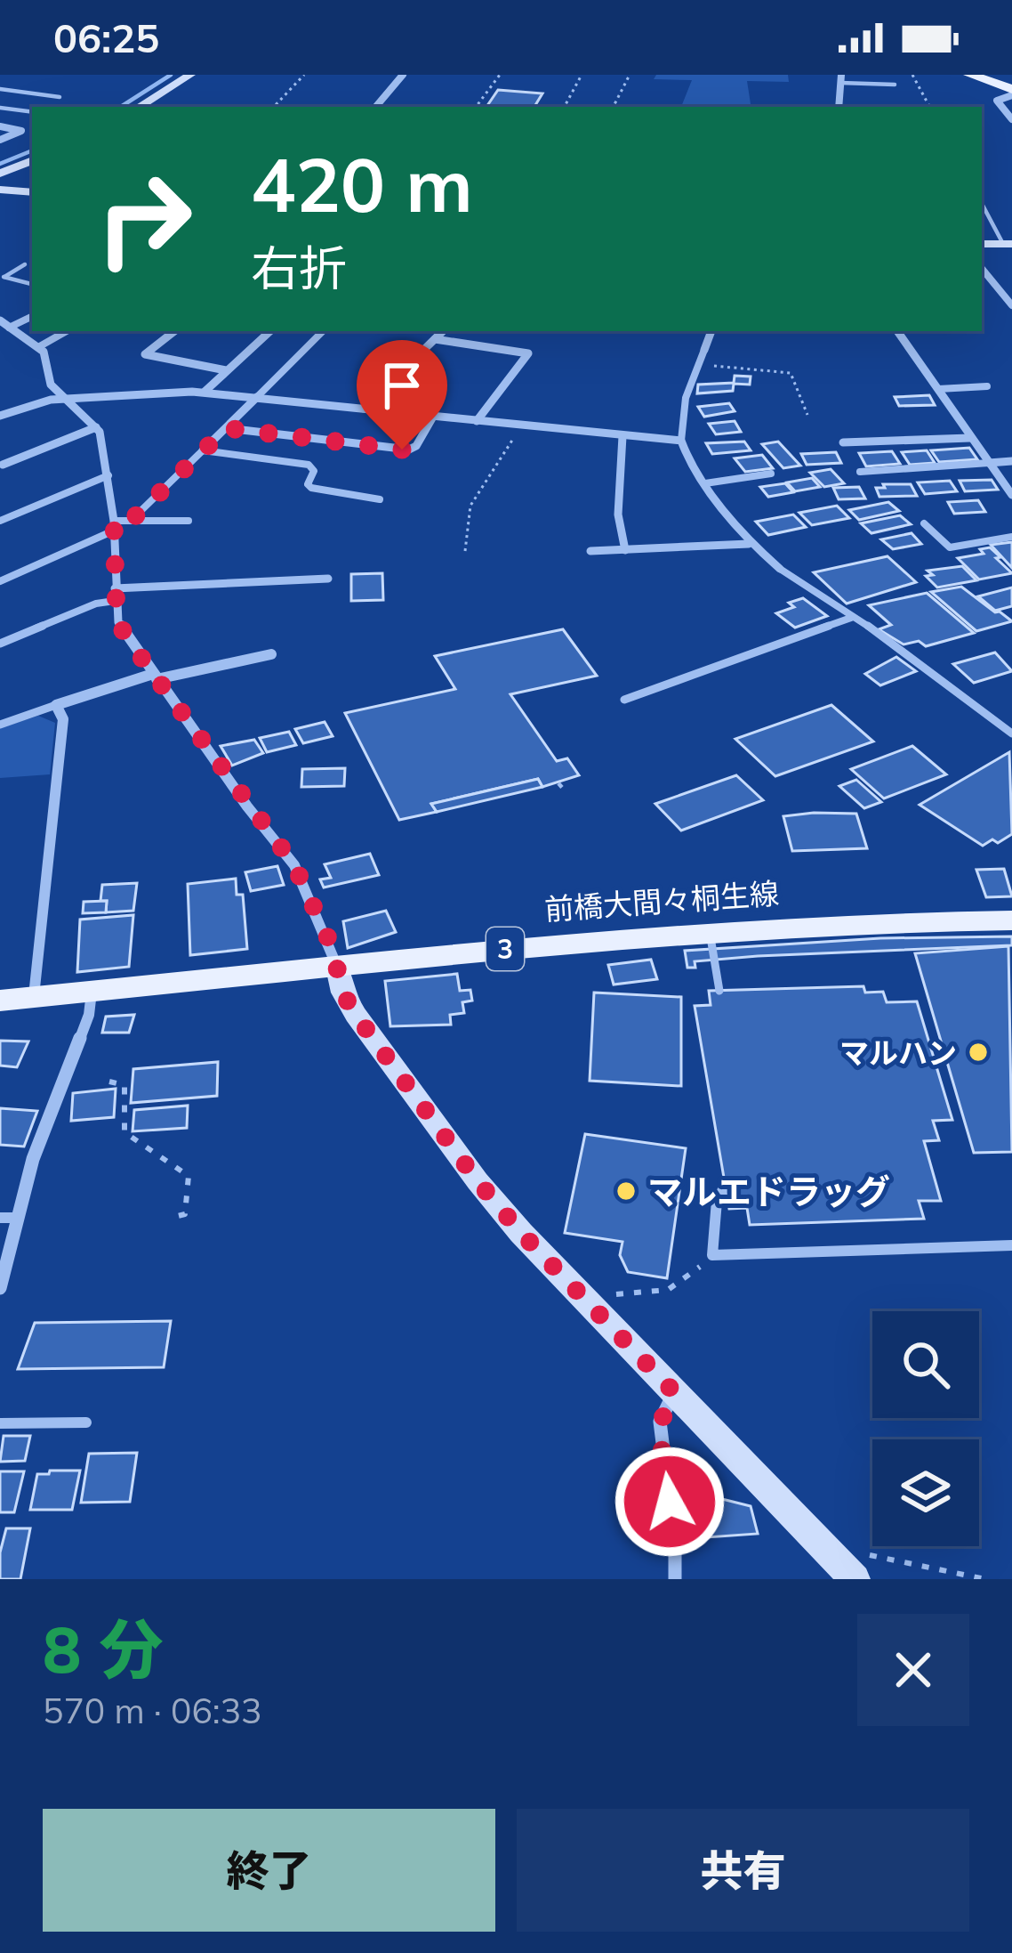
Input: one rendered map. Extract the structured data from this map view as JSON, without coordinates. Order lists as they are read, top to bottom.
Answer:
{
  "streets": {
    "main road": ["前橋大間々桐生線", "3"]
  },
  "places": ["マルハン", "マルエドラッグ"],
  "page": {
    "status": "06:25",
    "turn": ["420 m", "右折"],
    "heading": ["8 分", "570 m · 06:33"],
    "buttons": ["終了", "共有"]
  }
}
